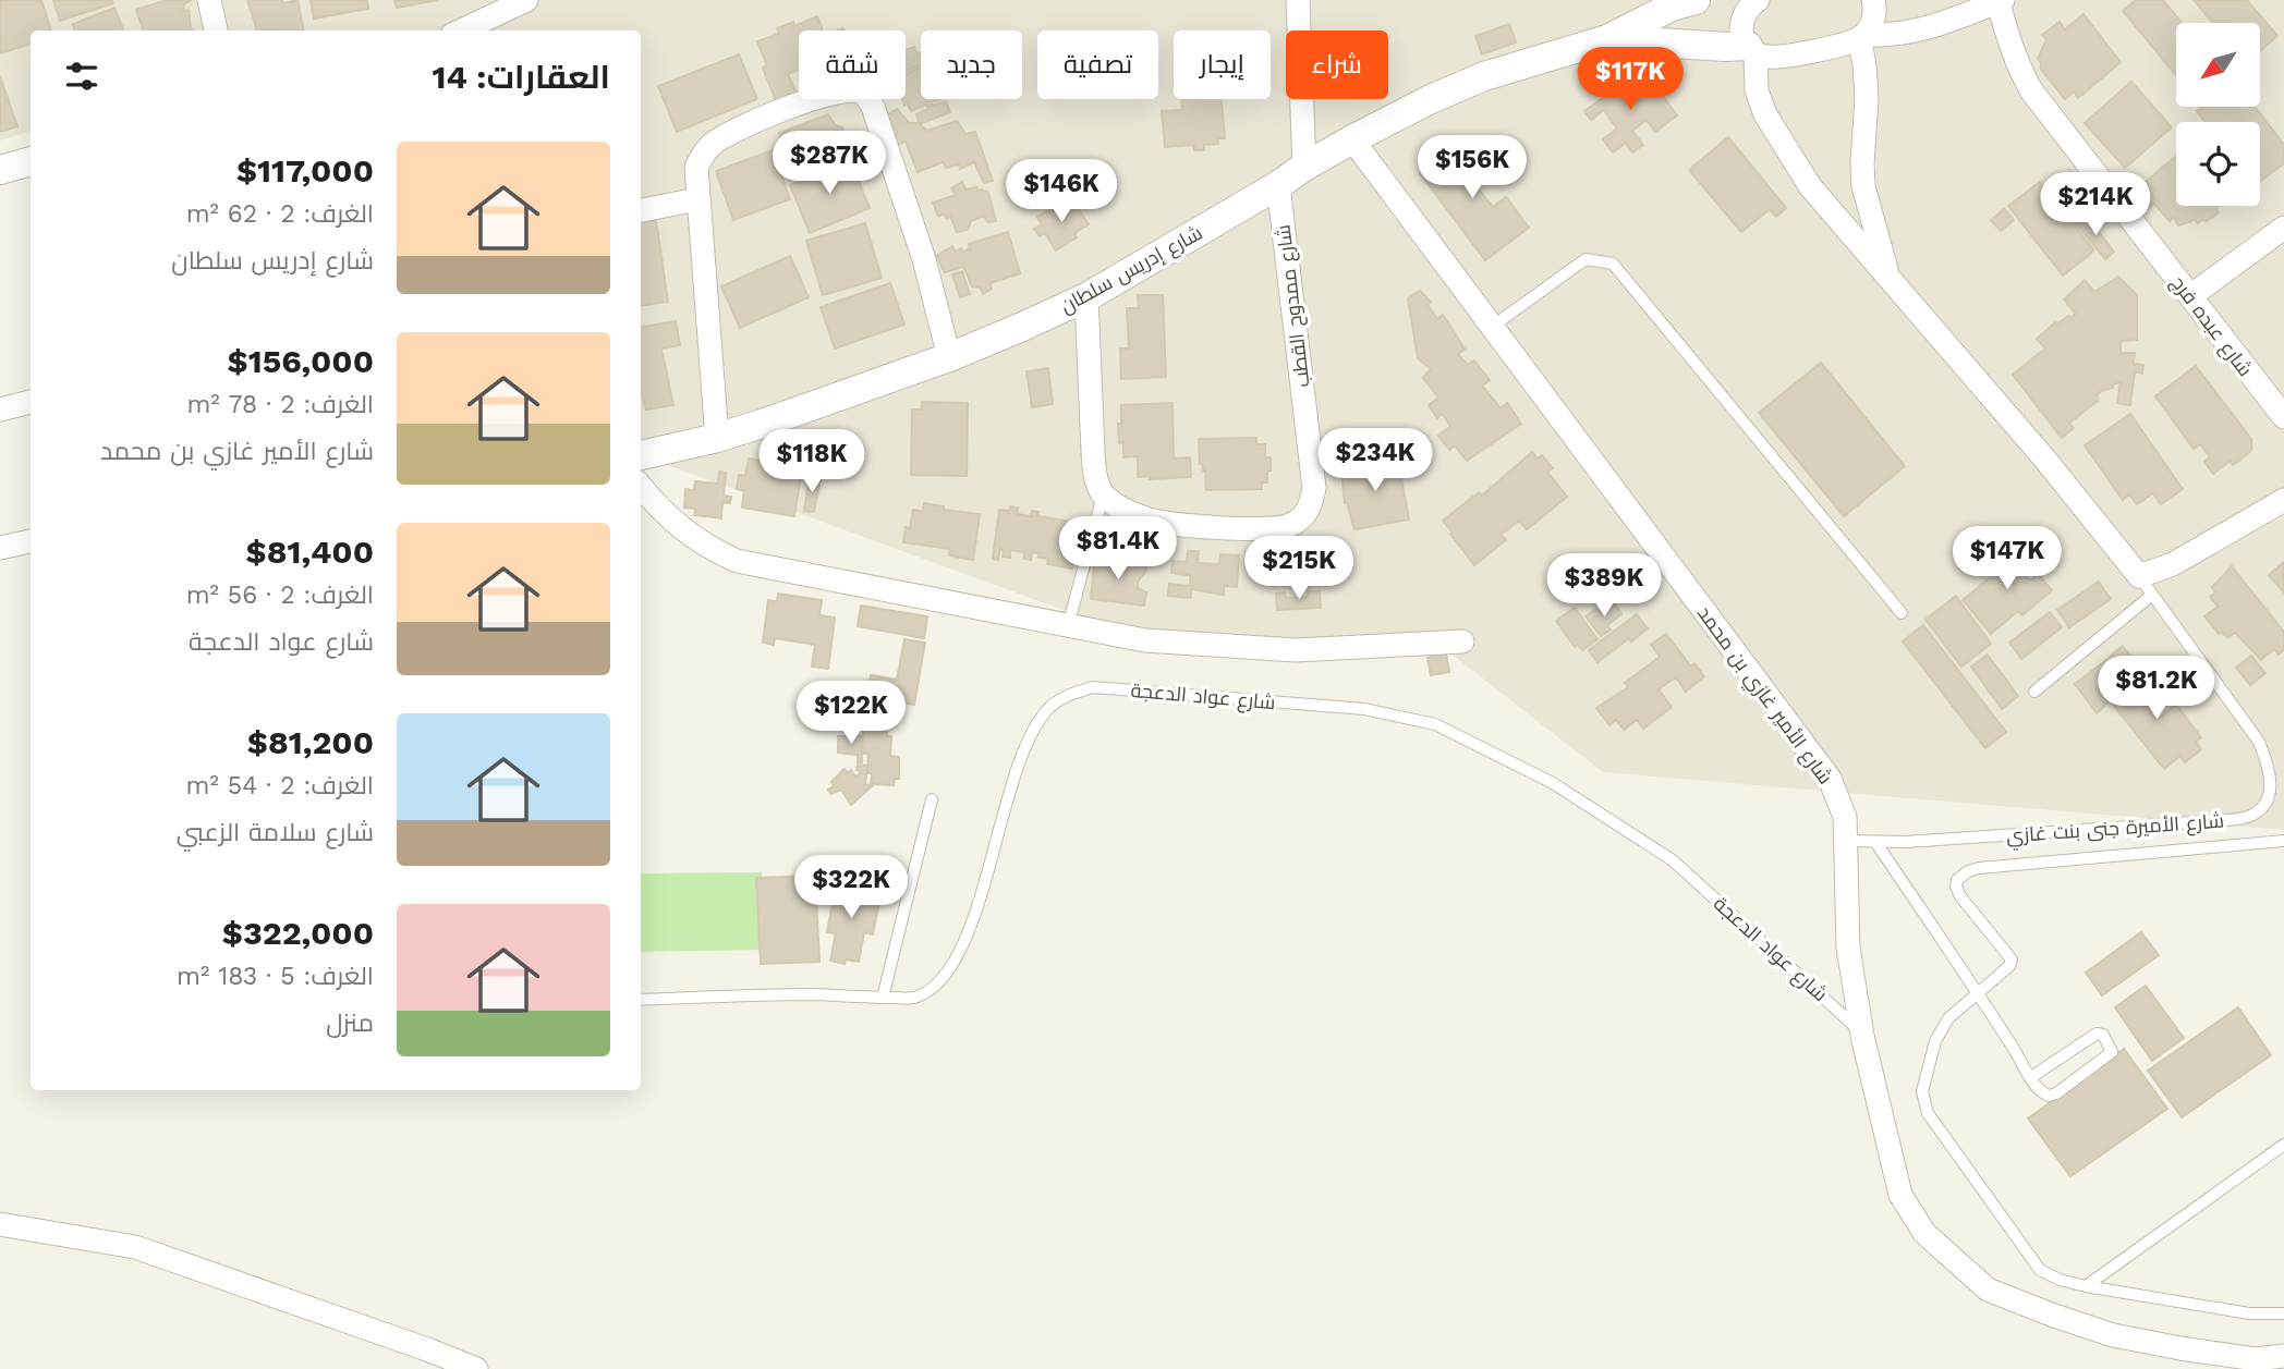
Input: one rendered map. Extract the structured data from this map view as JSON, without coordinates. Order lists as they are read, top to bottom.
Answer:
{
  "streets": {
    "street": [
      "شارع إدريس سلطان",
      "شارع ممدوح القطب",
      "شارع عبده فرج",
      "شارع الأمير غازي بن محمد",
      "شارع الأميرة جنى بنت غازي"
    ],
    "lane": ["شارع عواد الدعجة"]
  },
  "crossings": [
    ["شارع إدريس سلطان", "شارع ممدوح القطب"],
    ["شارع إدريس سلطان", "شارع الأمير غازي بن محمد"],
    ["شارع إدريس سلطان", "شارع الأميرة جنى بنت غازي"],
    ["شارع الأمير غازي بن محمد", "شارع عواد الدعجة"],
    ["شارع الأمير غازي بن محمد", "شارع الأميرة جنى بنت غازي"]
  ],
  "north": "bottom left",
  "page": {
    "chip": [
      "شراء",
      "إيجار",
      "تصفية",
      "جديد",
      "شقة"
    ],
    "heading": "العقارات: 14",
    "price": [
      "$117K",
      "$287K",
      "$156K",
      "$146K",
      "$214K",
      "$234K",
      "$118K",
      "$81.4K",
      "$147K",
      "$215K",
      "$389K",
      "$81.2K",
      "$122K",
      "$322K"
    ],
    "list": [
      {
        "name": "$117,000",
        "note": "الغرف: 2 · 62 m² · شارع إدريس سلطان"
      },
      {
        "name": "$156,000",
        "note": "الغرف: 2 · 78 m² · شارع الأمير غازي بن محمد"
      },
      {
        "name": "$81,400",
        "note": "الغرف: 2 · 56 m² · شارع عواد الدعجة"
      },
      {
        "name": "$81,200",
        "note": "الغرف: 2 · 54 m² · شارع سلامة الزعبي"
      },
      {
        "name": "$322,000",
        "note": "الغرف: 5 · 183 m² · منزل"
      }
    ]
  }
}
